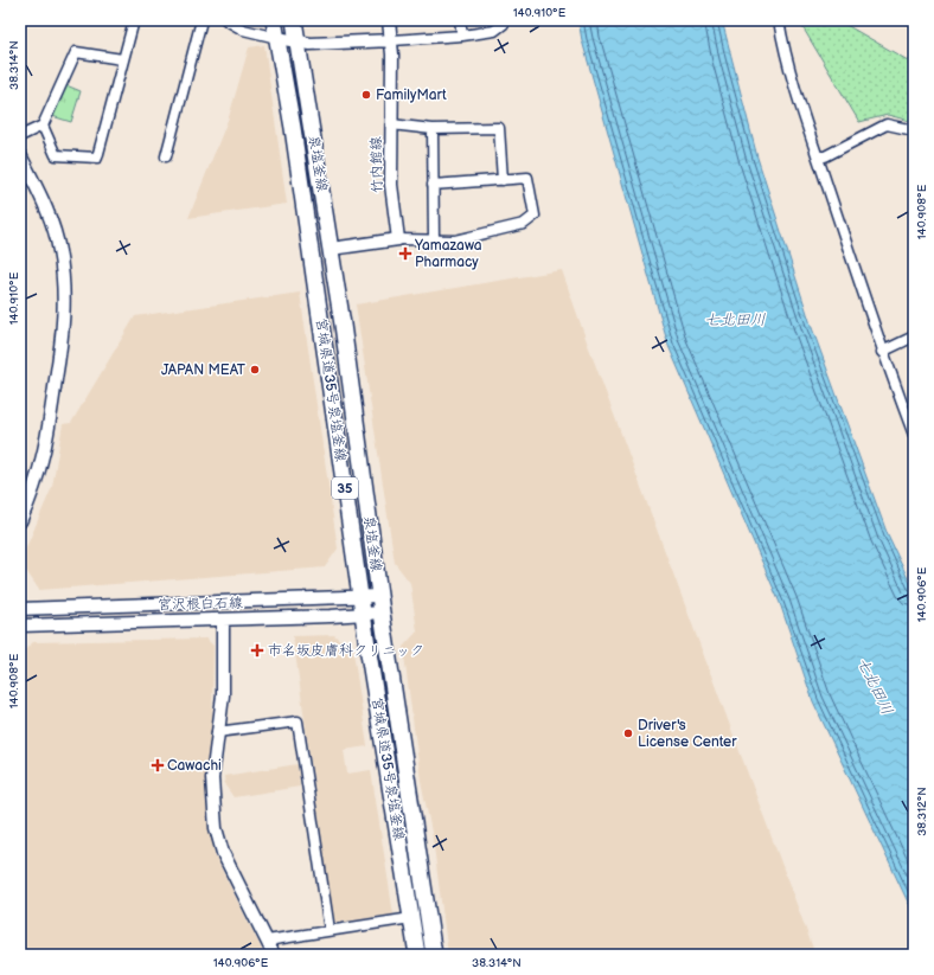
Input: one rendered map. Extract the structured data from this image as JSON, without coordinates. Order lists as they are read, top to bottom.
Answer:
{
  "streets": {
    "main road": ["泉塩釜線", "宮城県道35号泉塩釜線", "35"],
    "street": ["竹内館線", "宮沢根白石線"]
  },
  "crossings": [
    ["泉塩釜線", "宮沢根白石線"],
    ["宮城県道35号泉塩釜線", "宮沢根白石線"]
  ],
  "water": ["七北田川"],
  "places": {
    "other": ["FamilyMart", "JAPAN MEAT", "Driver's License Center"],
    "health": ["Yamazawa Pharmacy", "市名坂皮膚科クリニック", "Cawachi"]
  },
  "coordinates": [
    "140.910°E",
    "38.314°N",
    "140.908°E",
    "140.906°E",
    "38.312°N"
  ]
}
